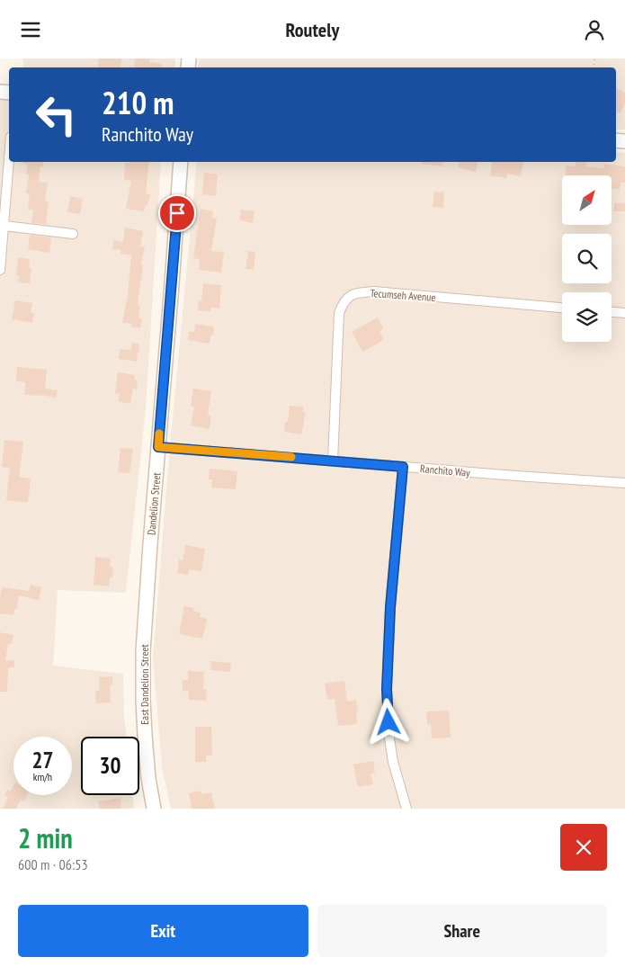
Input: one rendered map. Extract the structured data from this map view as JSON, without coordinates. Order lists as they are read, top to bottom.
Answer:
{
  "streets": {
    "street": [
      "Tecumseh Avenue",
      "Ranchito Way",
      "Dandelion Street",
      "East Dandelion Street"
    ]
  },
  "crossings": [
    ["Tecumseh Avenue", "Ranchito Way"],
    ["Ranchito Way", "Dandelion Street"],
    ["Dandelion Street", "East Dandelion Street"]
  ],
  "north": "top right",
  "page": {
    "header": "Routely",
    "turn": ["210 m", "Ranchito Way"],
    "speed": "27 km/h",
    "limit": "30",
    "heading": ["2 min", "600 m · 06:53"],
    "buttons": ["Exit", "Share"]
  }
}
